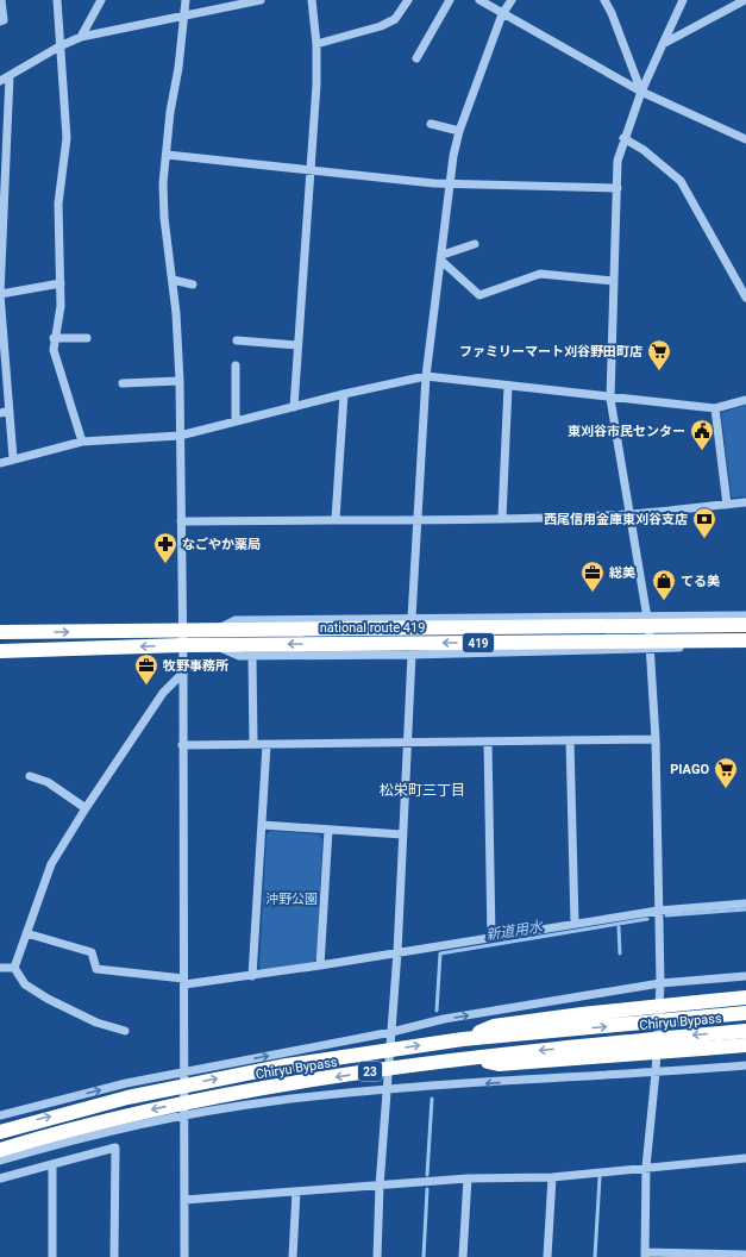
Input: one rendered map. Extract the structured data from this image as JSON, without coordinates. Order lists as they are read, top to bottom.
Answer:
{
  "streets": {
    "highway": [
      "national route 419",
      "419",
      "Chiryu Bypass",
      "23"
    ]
  },
  "districts": ["松栄町三丁目"],
  "water": ["新道用水"],
  "parks": ["沖野公園"],
  "places": {
    "supermarket": ["ファミリーマート刈谷野田町店", "PIAGO"],
    "public building": ["東刈谷市民センター"],
    "bank": ["西尾信用金庫東刈谷支店"],
    "pharmacy": ["なごやか薬局"],
    "office": ["総美", "牧野事務所"],
    "shop": ["てる美"]
  }
}
